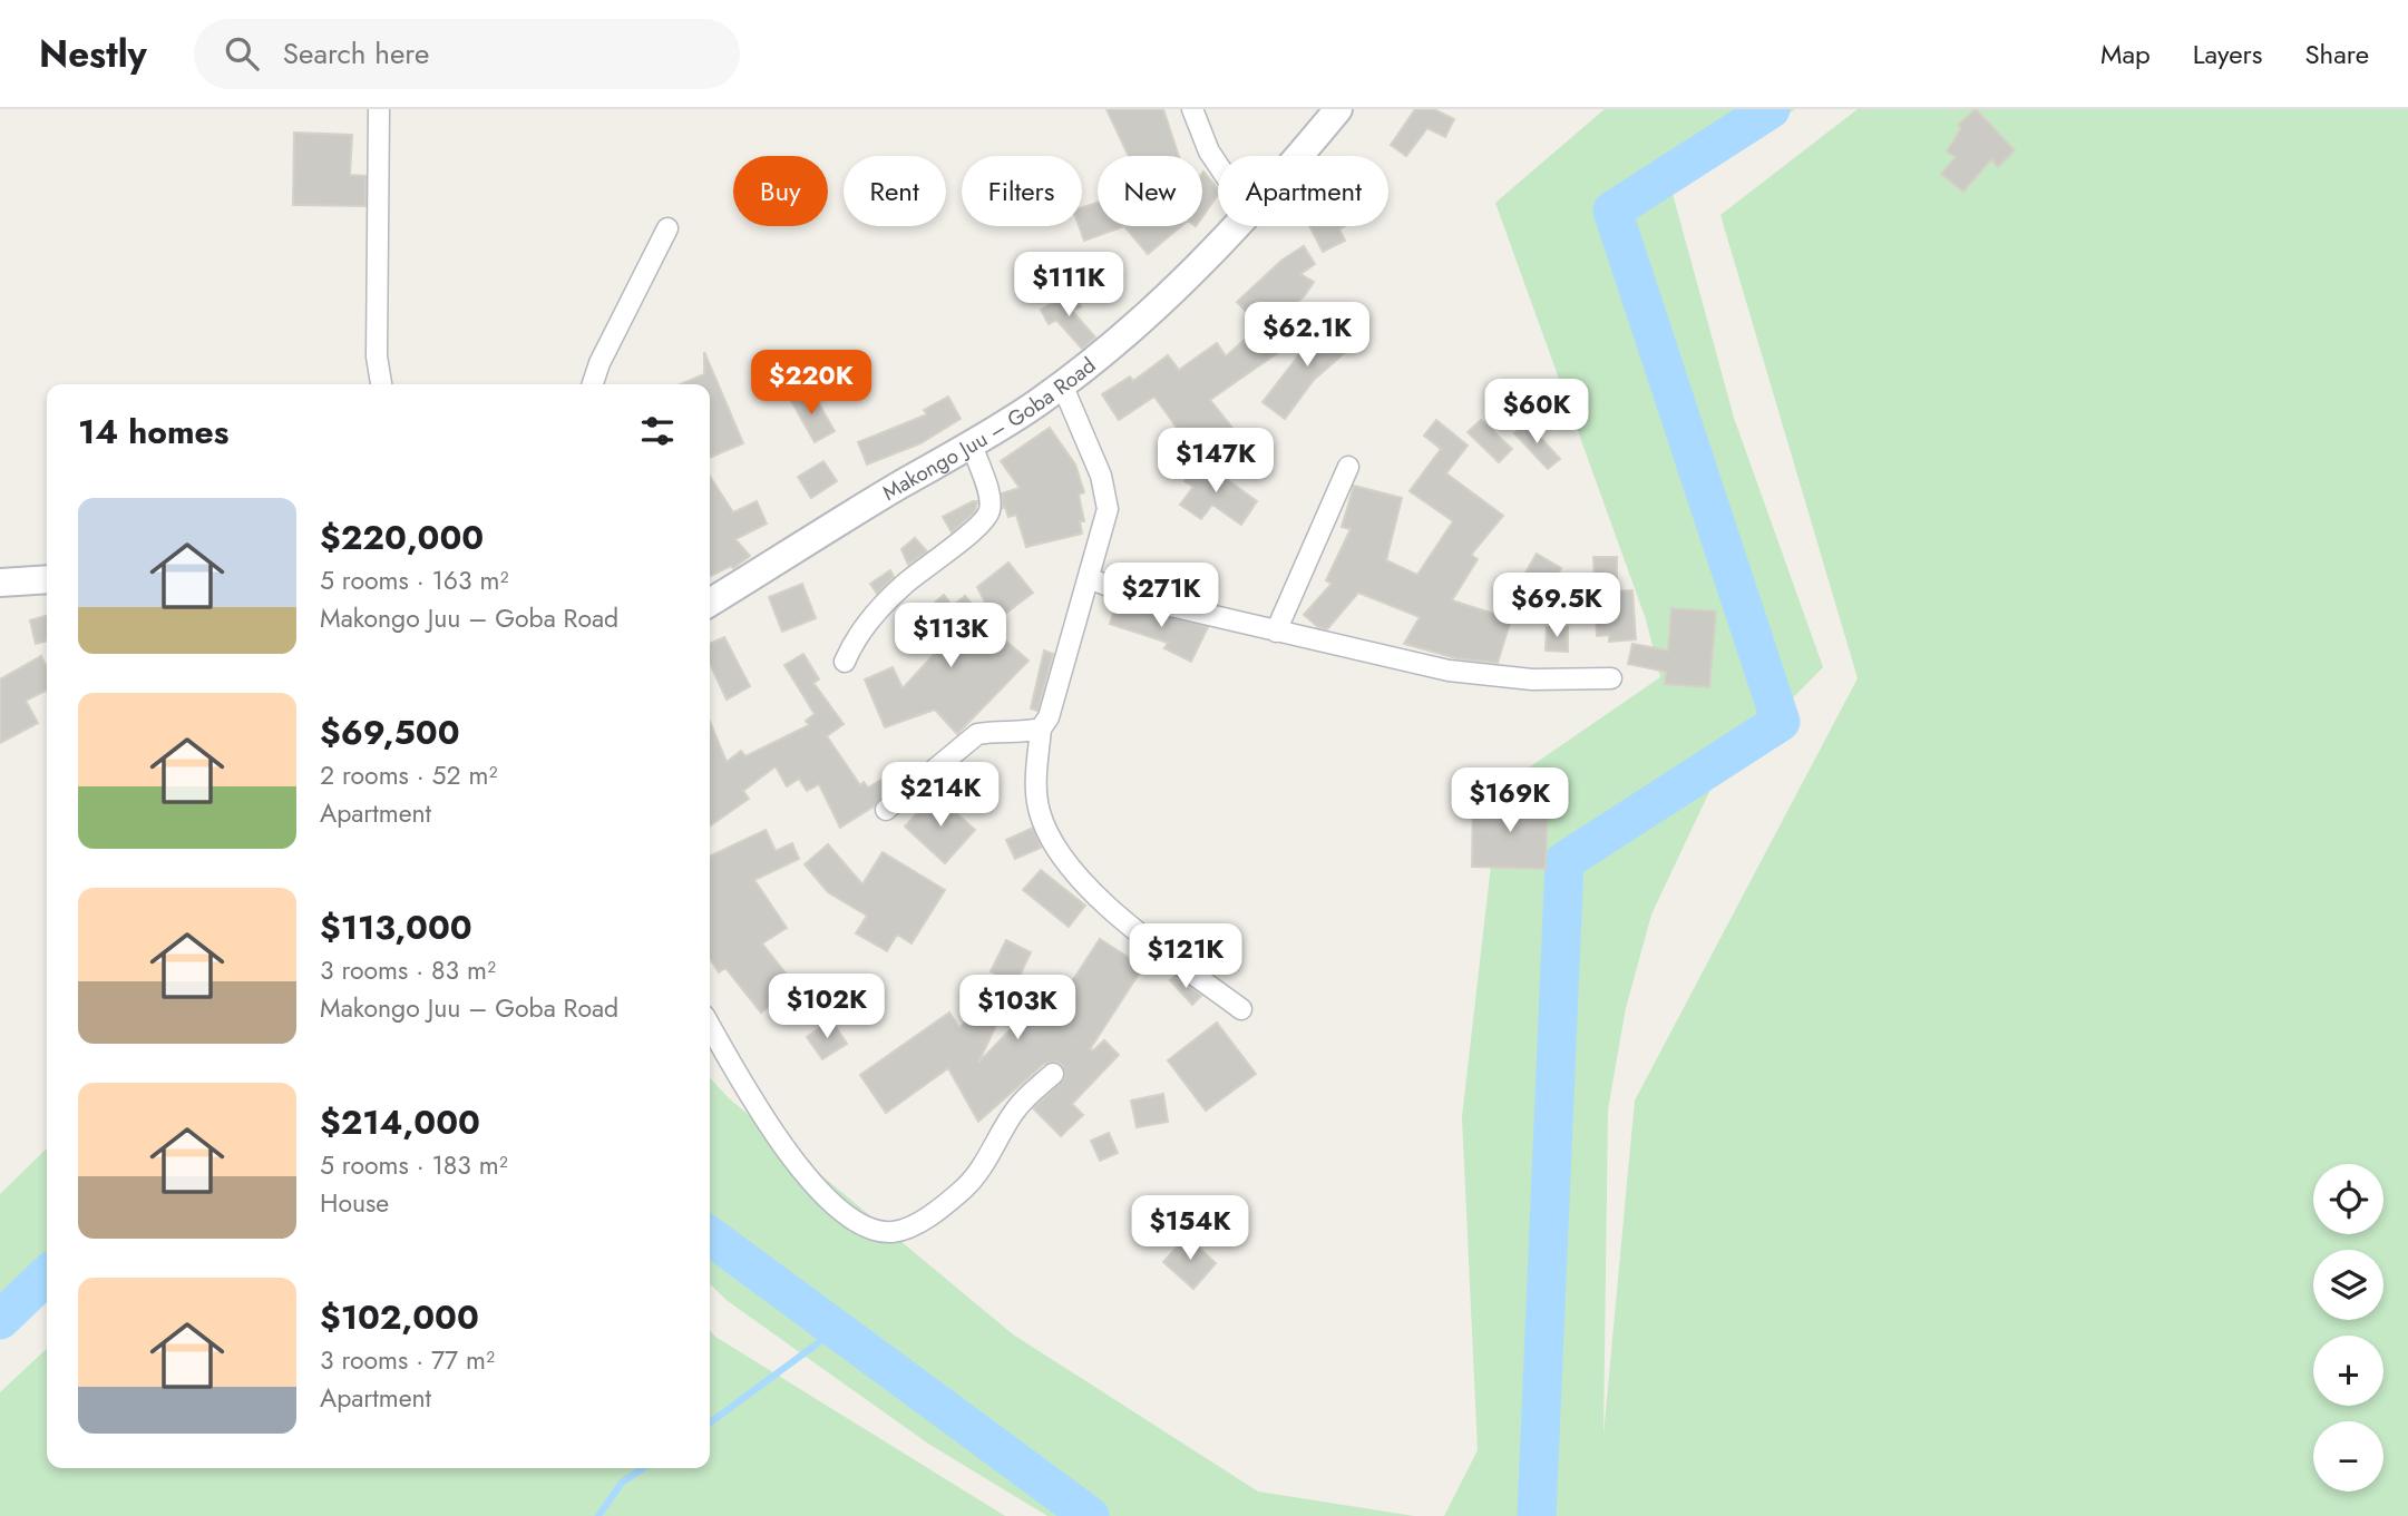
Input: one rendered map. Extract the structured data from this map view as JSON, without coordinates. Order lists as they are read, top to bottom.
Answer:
{
  "streets": {
    "street": ["Makongo Juu – Goba Road"]
  },
  "page": {
    "header": "Nestly",
    "search": "Search here",
    "nav": ["Map", "Layers", "Share"],
    "chip": [
      "Buy",
      "Rent",
      "Filters",
      "New",
      "Apartment"
    ],
    "price": [
      "$111K",
      "$62.1K",
      "$220K",
      "$60K",
      "$147K",
      "$271K",
      "$69.5K",
      "$113K",
      "$214K",
      "$169K",
      "$121K",
      "$102K",
      "$103K",
      "$154K"
    ],
    "heading": "14 homes",
    "list": [
      {
        "name": "$220,000",
        "note": "5 rooms · 163 m² · Makongo Juu – Goba Road"
      },
      {
        "name": "$69,500",
        "note": "2 rooms · 52 m² · Apartment"
      },
      {
        "name": "$113,000",
        "note": "3 rooms · 83 m² · Makongo Juu – Goba Road"
      },
      {
        "name": "$214,000",
        "note": "5 rooms · 183 m² · House"
      },
      {
        "name": "$102,000",
        "note": "3 rooms · 77 m² · Apartment"
      }
    ],
    "map_buttons": ["+", "−"]
  }
}
